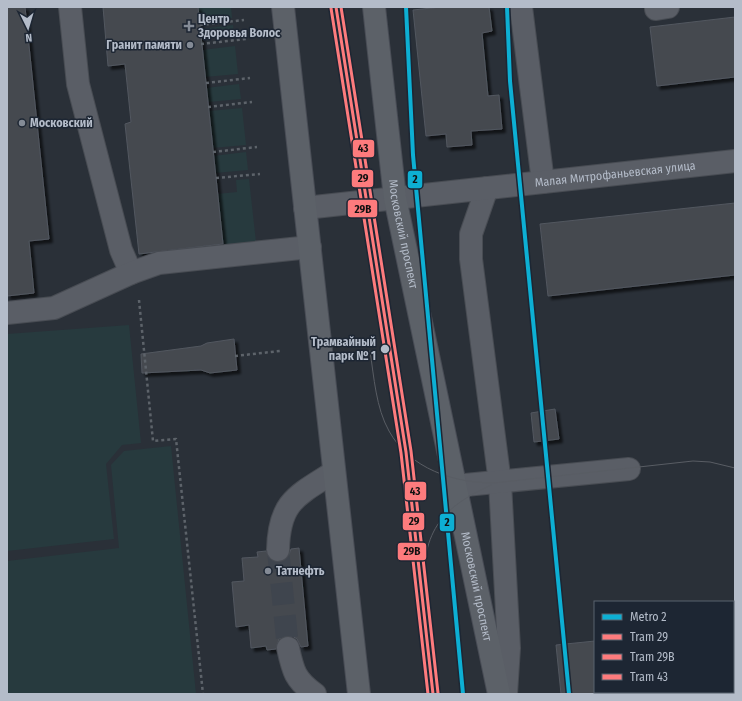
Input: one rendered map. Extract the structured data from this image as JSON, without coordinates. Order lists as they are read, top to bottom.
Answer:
{
  "streets": {
    "main road": ["Московский проспект"],
    "street": ["Малая Митрофаньевская улица"]
  },
  "crossings": [
    ["Малая Митрофаньевская улица", "Московский проспект"]
  ],
  "places": {
    "health": ["Центр Здоровья Волос"],
    "other": [
      "Гранит памяти",
      "Московский",
      "Трамвайный парк № 1",
      "Татнефть"
    ]
  },
  "lines": [
    "metro line 2",
    "tram line 29",
    "tram line 43",
    "tram line 29В"
  ],
  "legend": [
    "Metro 2",
    "Tram 29",
    "Tram 29В",
    "Tram 43"
  ],
  "north": "bottom"
}
